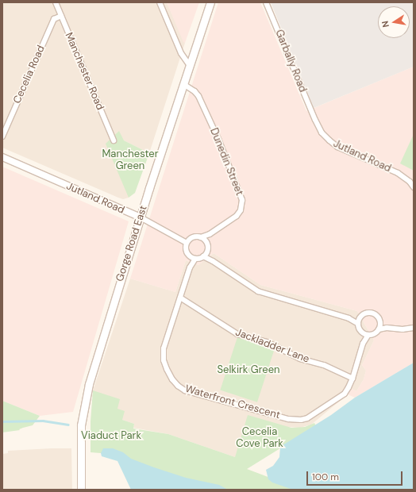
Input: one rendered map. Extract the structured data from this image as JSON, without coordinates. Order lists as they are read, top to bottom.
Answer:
{
  "streets": {
    "main road": ["Gorge Road East"],
    "street": [
      "Garbally Road",
      "Manchester Road",
      "Cecelia Road",
      "Jutland Road",
      "Dunedin Street",
      "Jackladder Lane",
      "Waterfront Crescent"
    ]
  },
  "crossings": [
    ["Garbally Road", "Jutland Road"],
    ["Manchester Road", "Cecelia Road"],
    ["Jutland Road", "Dunedin Street"],
    ["Jutland Road", "Gorge Road East"],
    ["Jutland Road", "Waterfront Crescent"],
    ["Dunedin Street", "Gorge Road East"],
    ["Dunedin Street", "Waterfront Crescent"],
    ["Jackladder Lane", "Waterfront Crescent"]
  ],
  "parks": [
    "Manchester Green",
    "Selkirk Green",
    "Cecelia Cove Park",
    "Viaduct Park"
  ],
  "scale_bar": "100 m",
  "north": "left"
}
